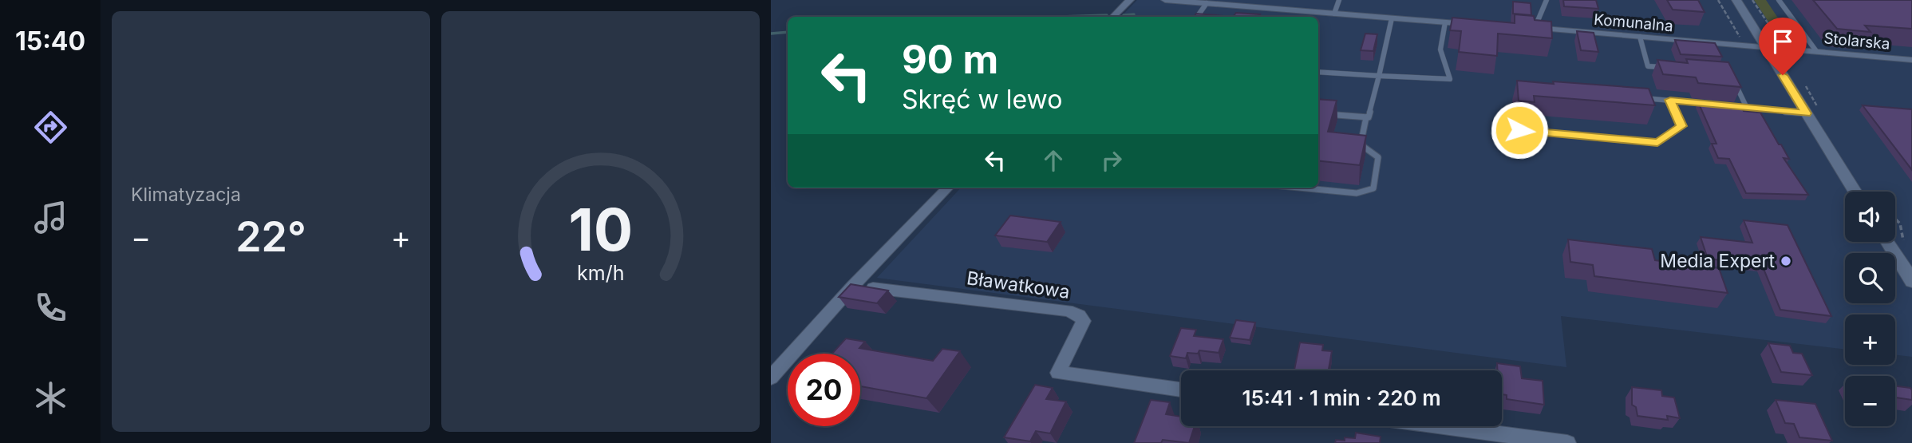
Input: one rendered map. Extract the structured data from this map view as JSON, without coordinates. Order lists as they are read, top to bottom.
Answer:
{
  "streets": {
    "street": ["Komunalna", "Stolarska", "Bławatkowa"]
  },
  "crossings": [
    ["Komunalna", "Stolarska"]
  ],
  "places": ["Media Expert"],
  "page": {
    "tabs": "15:40",
    "tile": "Klimatyzacja",
    "turn": ["90 m", "Skręć w lewo"],
    "map_buttons": ["+", "−"],
    "heat": ["−", "22°", "+"],
    "limit": "20",
    "trip": "15:41 · 1 min · 220 m",
    "gauge": ["10", "km/h"]
  }
}
